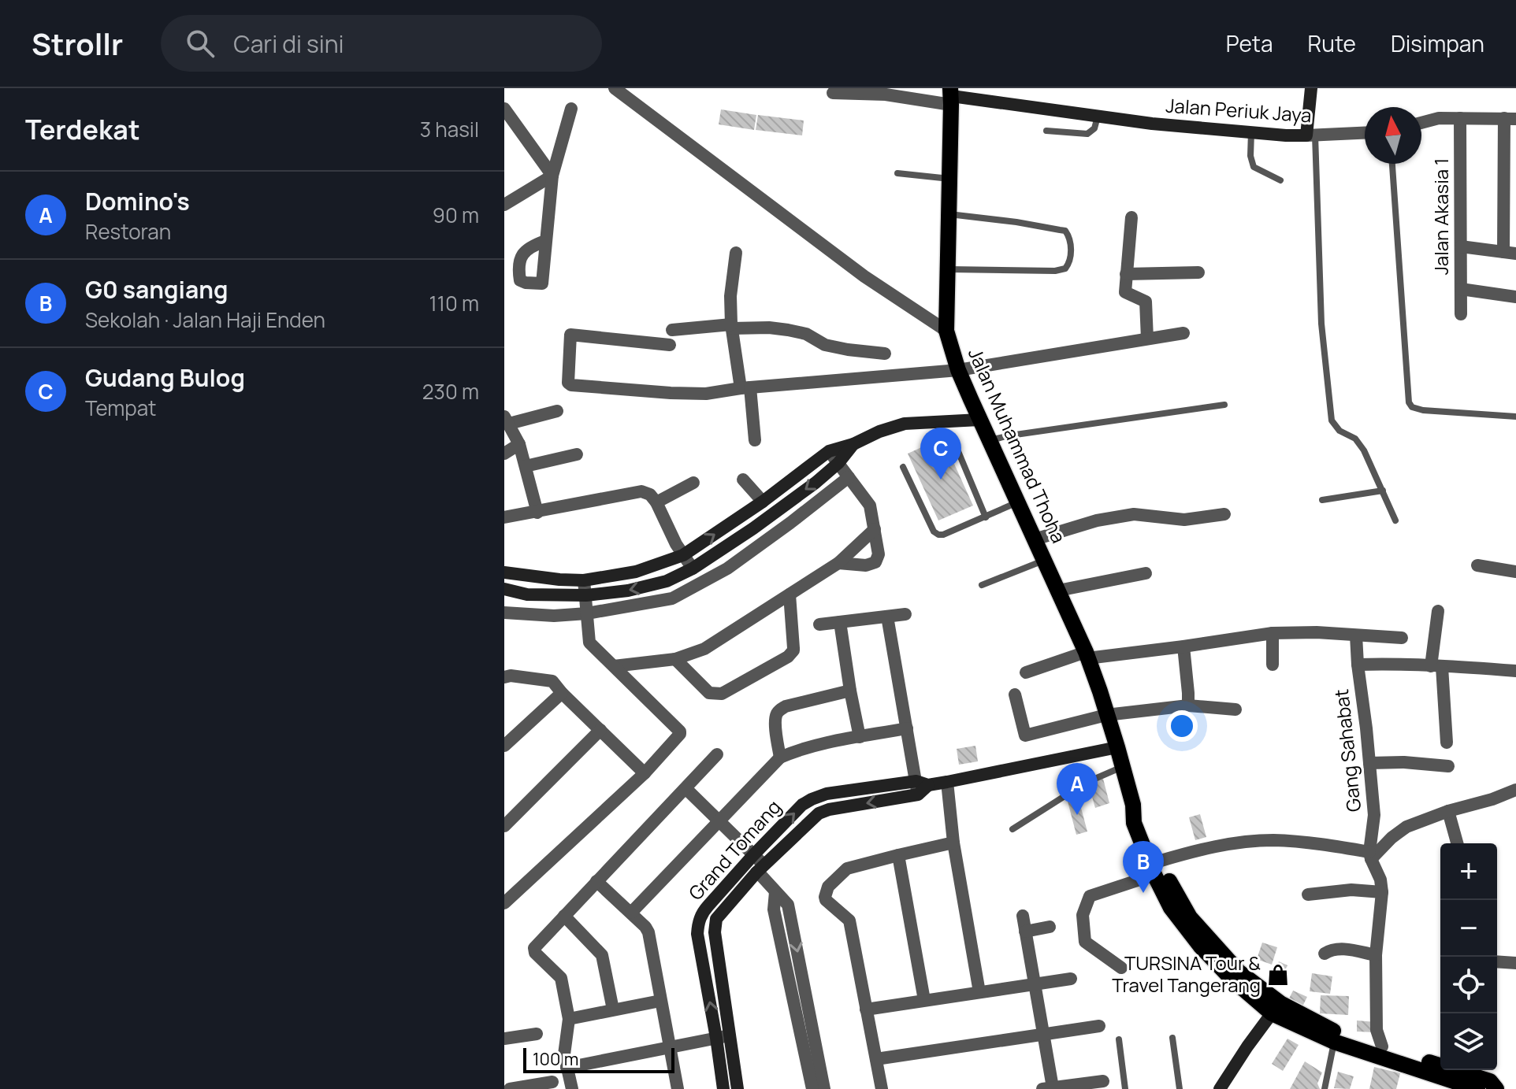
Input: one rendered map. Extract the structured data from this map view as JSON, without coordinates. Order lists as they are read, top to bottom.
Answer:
{
  "streets": {
    "main road": ["Jalan Muhammad Thoha"],
    "street": [
      "Jalan Periuk Jaya",
      "Jalan Akasia 1",
      "Gang Sahabat",
      "Grand Tomang"
    ]
  },
  "crossings": [
    ["Jalan Periuk Jaya", "Jalan Muhammad Thoha"],
    ["Jalan Muhammad Thoha", "Gang Sahabat"],
    ["Jalan Muhammad Thoha", "Grand Tomang"]
  ],
  "places": {
    "shop": ["TURSINA Tour & Travel Tangerang"]
  },
  "scale_bar": "100 m",
  "north": "top",
  "page": {
    "header": "Strollr",
    "search": "Cari di sini",
    "nav": ["Peta", "Rute", "Disimpan"],
    "heading": ["Terdekat", "3 hasil"],
    "list": [
      {
        "mark": "A",
        "name": "Domino's",
        "note": "Restoran",
        "value": "90 m"
      },
      {
        "mark": "B",
        "name": "G0 sangiang",
        "note": "Sekolah · Jalan Haji Enden",
        "value": "110 m"
      },
      {
        "mark": "C",
        "name": "Gudang Bulog",
        "note": "Tempat",
        "value": "230 m"
      }
    ],
    "pins": ["C", "A", "B"],
    "map_buttons": ["+", "−"],
    "scale": "100 m"
  }
}
